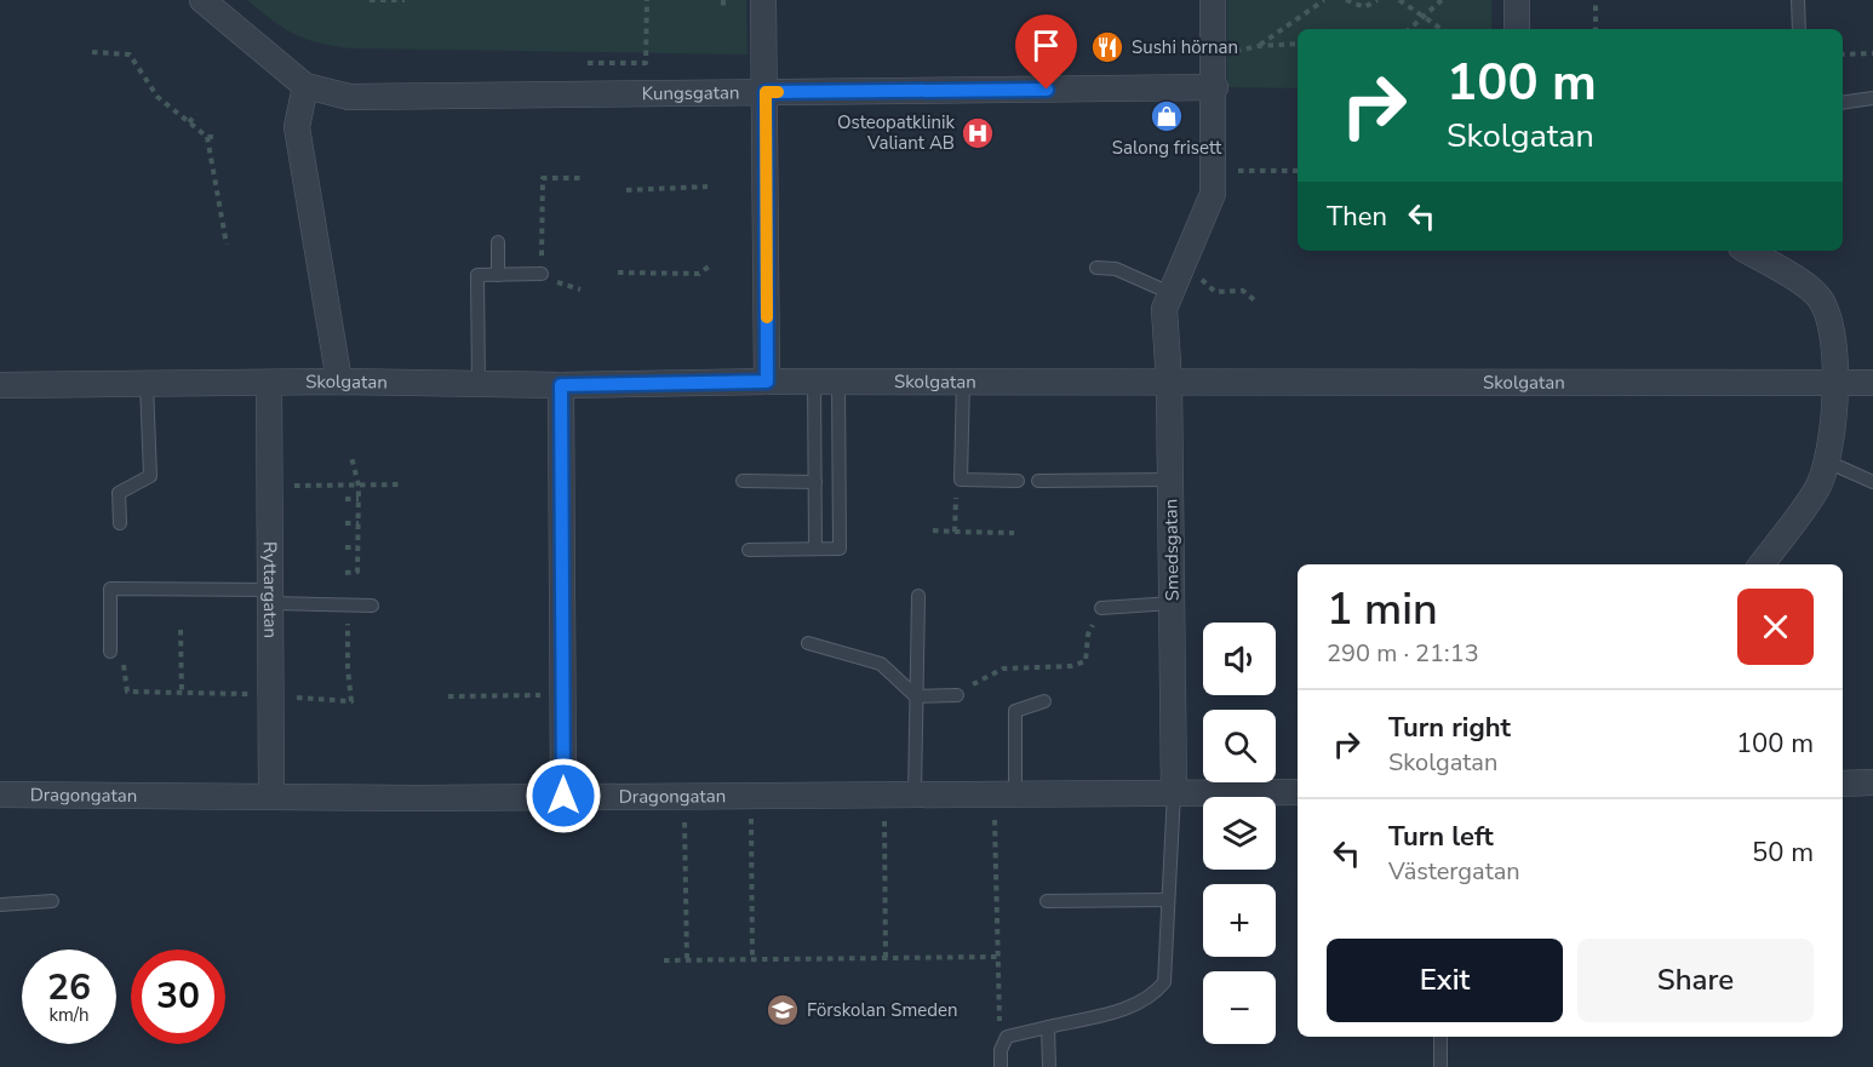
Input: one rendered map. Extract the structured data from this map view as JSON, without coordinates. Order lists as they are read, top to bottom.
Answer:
{
  "streets": {
    "street": [
      "Kungsgatan",
      "Skolgatan",
      "Smedsgatan",
      "Ryttargatan",
      "Dragongatan"
    ]
  },
  "crossings": [
    ["Kungsgatan", "Smedsgatan"],
    ["Skolgatan", "Smedsgatan"],
    ["Skolgatan", "Ryttargatan"],
    ["Smedsgatan", "Dragongatan"],
    ["Ryttargatan", "Dragongatan"]
  ],
  "places": {
    "restaurant": ["Sushi hörnan"],
    "shop": ["Salong frisett"],
    "hospital": ["Osteopatklinik Valiant AB"],
    "school or university": ["Förskolan Smeden"]
  },
  "page": {
    "turn": ["100 m", "Skolgatan"],
    "then": "Then",
    "heading": ["1 min", "290 m · 21:13"],
    "map_buttons": ["+", "−"],
    "list": [
      {
        "name": "Turn right",
        "note": "Skolgatan",
        "value": "100 m"
      },
      {
        "name": "Turn left",
        "note": "Västergatan",
        "value": "50 m"
      }
    ],
    "buttons": ["Exit", "Share"],
    "speed": "26 km/h",
    "limit": "30"
  }
}
